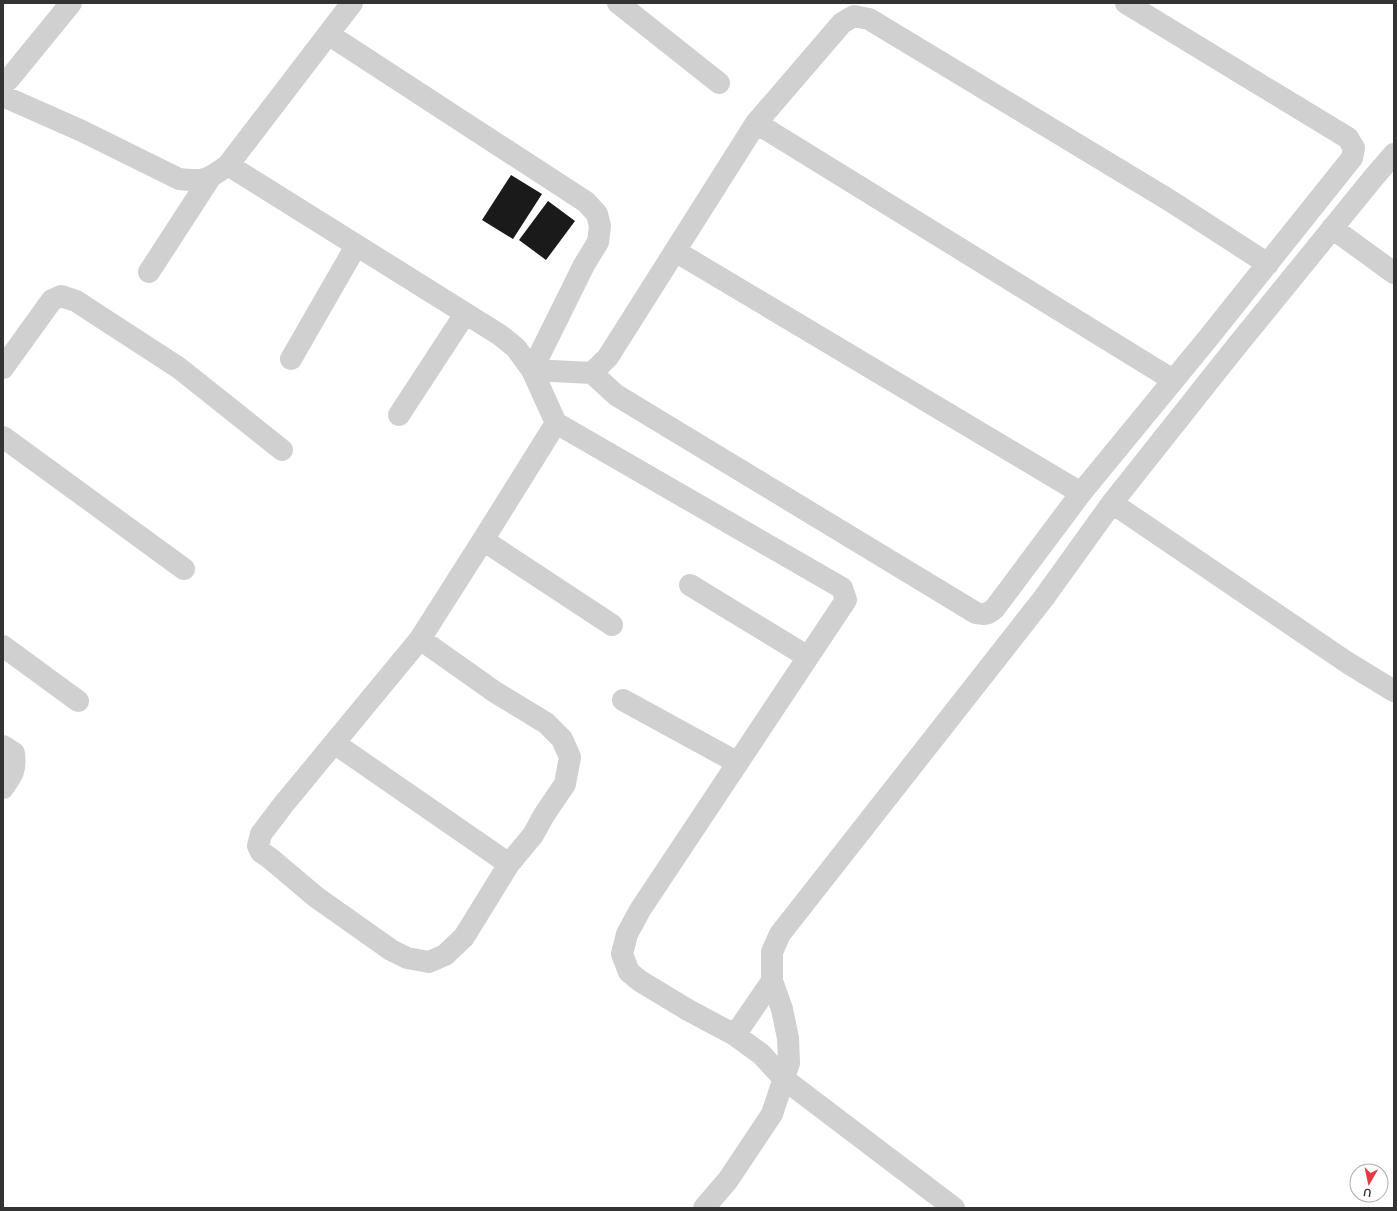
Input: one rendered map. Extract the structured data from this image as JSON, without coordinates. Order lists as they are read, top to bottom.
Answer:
{
  "north": "bottom"
}
